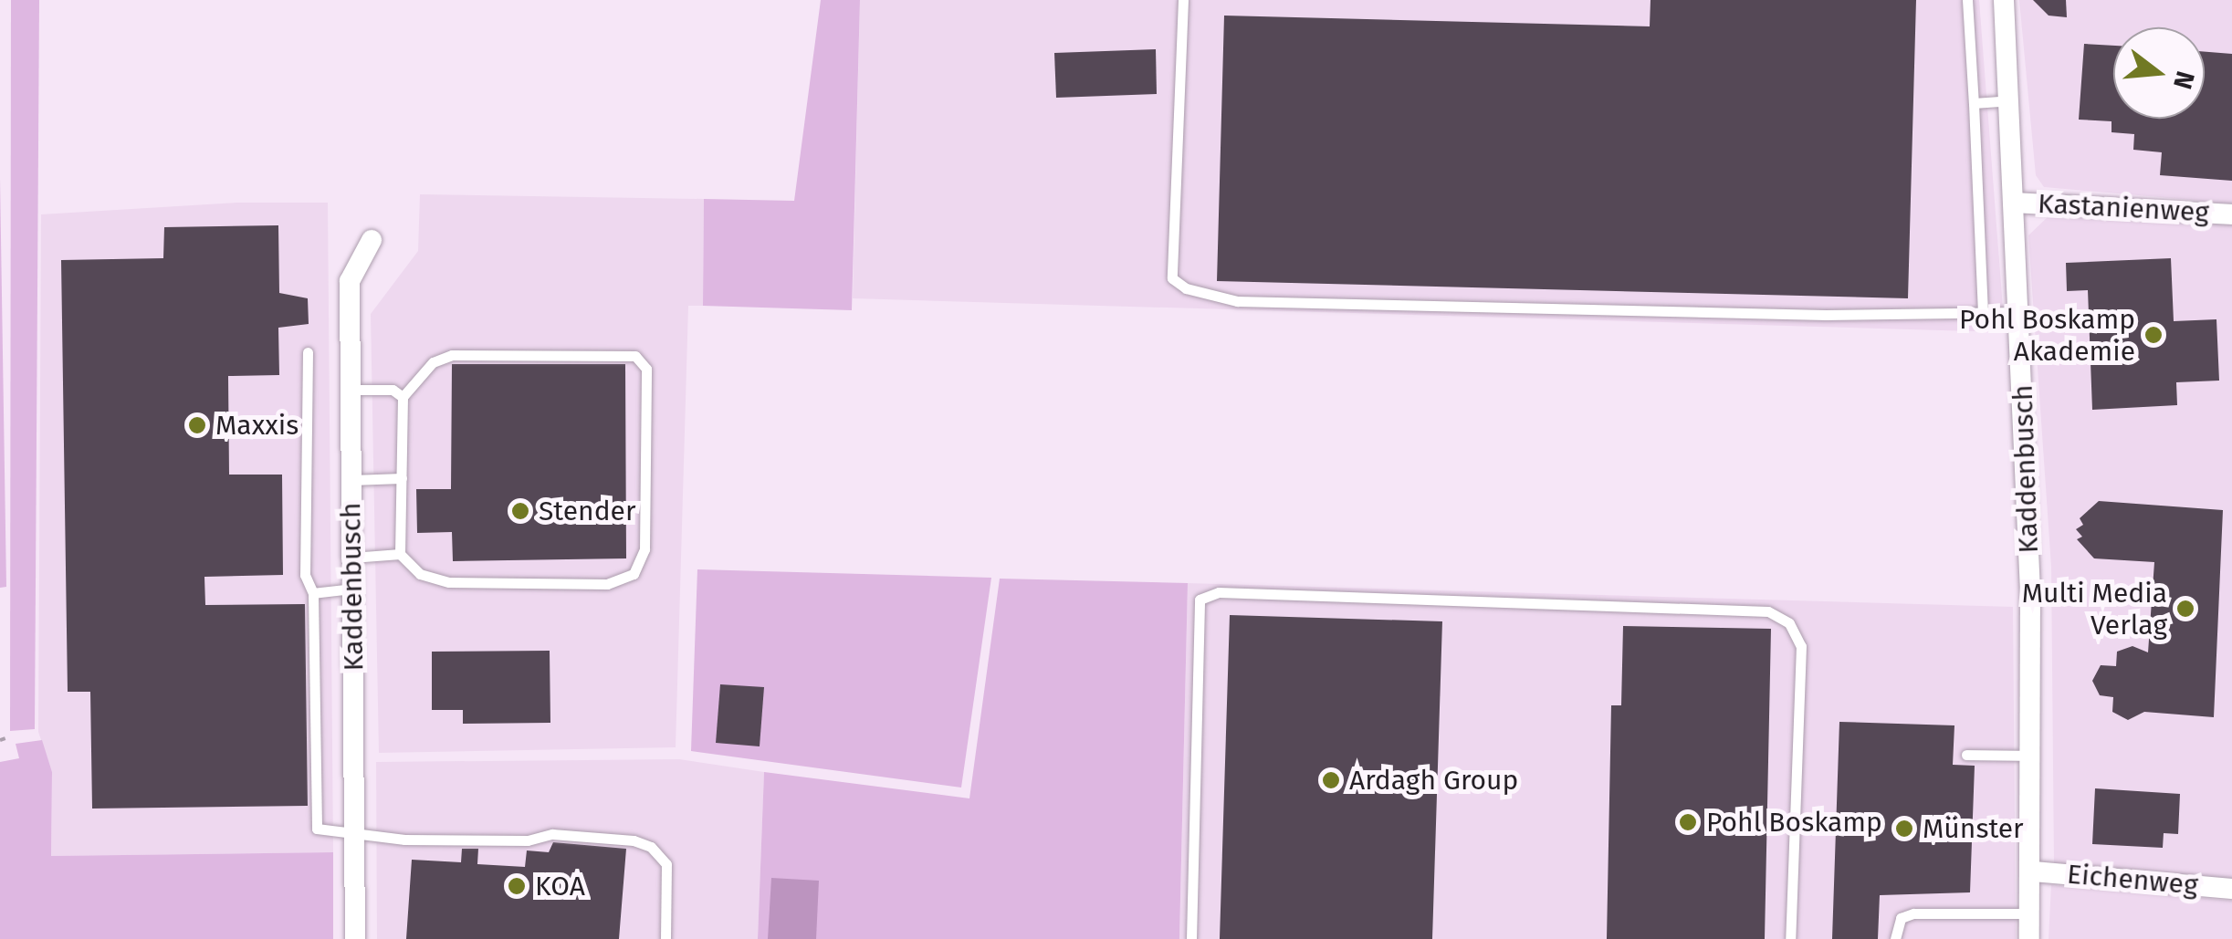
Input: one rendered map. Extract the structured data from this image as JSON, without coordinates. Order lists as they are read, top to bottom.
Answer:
{
  "streets": {
    "street": ["Kastanienweg", "Kaddenbusch", "Eichenweg"]
  },
  "crossings": [
    ["Kastanienweg", "Kaddenbusch"],
    ["Kaddenbusch", "Eichenweg"]
  ],
  "places": [
    "Pohl Boskamp Akademie",
    "Maxxis",
    "Stender",
    "Multi Media Verlag",
    "Ardagh Group",
    "Pohl Boskamp",
    "Münster",
    "KOA"
  ],
  "north": "right"
}
